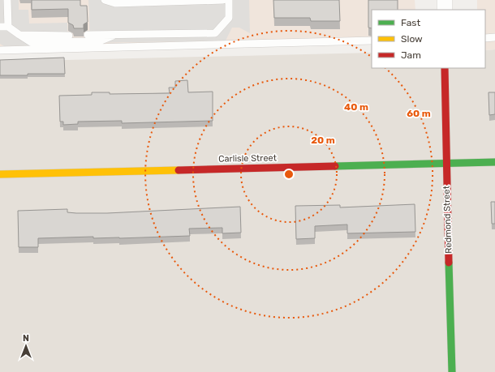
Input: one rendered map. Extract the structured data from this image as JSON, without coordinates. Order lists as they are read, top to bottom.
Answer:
{
  "streets": {
    "street": ["Carlisle Street", "Redmond Street"]
  },
  "crossings": [
    ["Carlisle Street", "Redmond Street"]
  ],
  "legend": ["Fast", "Slow", "Jam"],
  "north": "top",
  "rings": ["40 m", "60 m", "20 m"]
}
